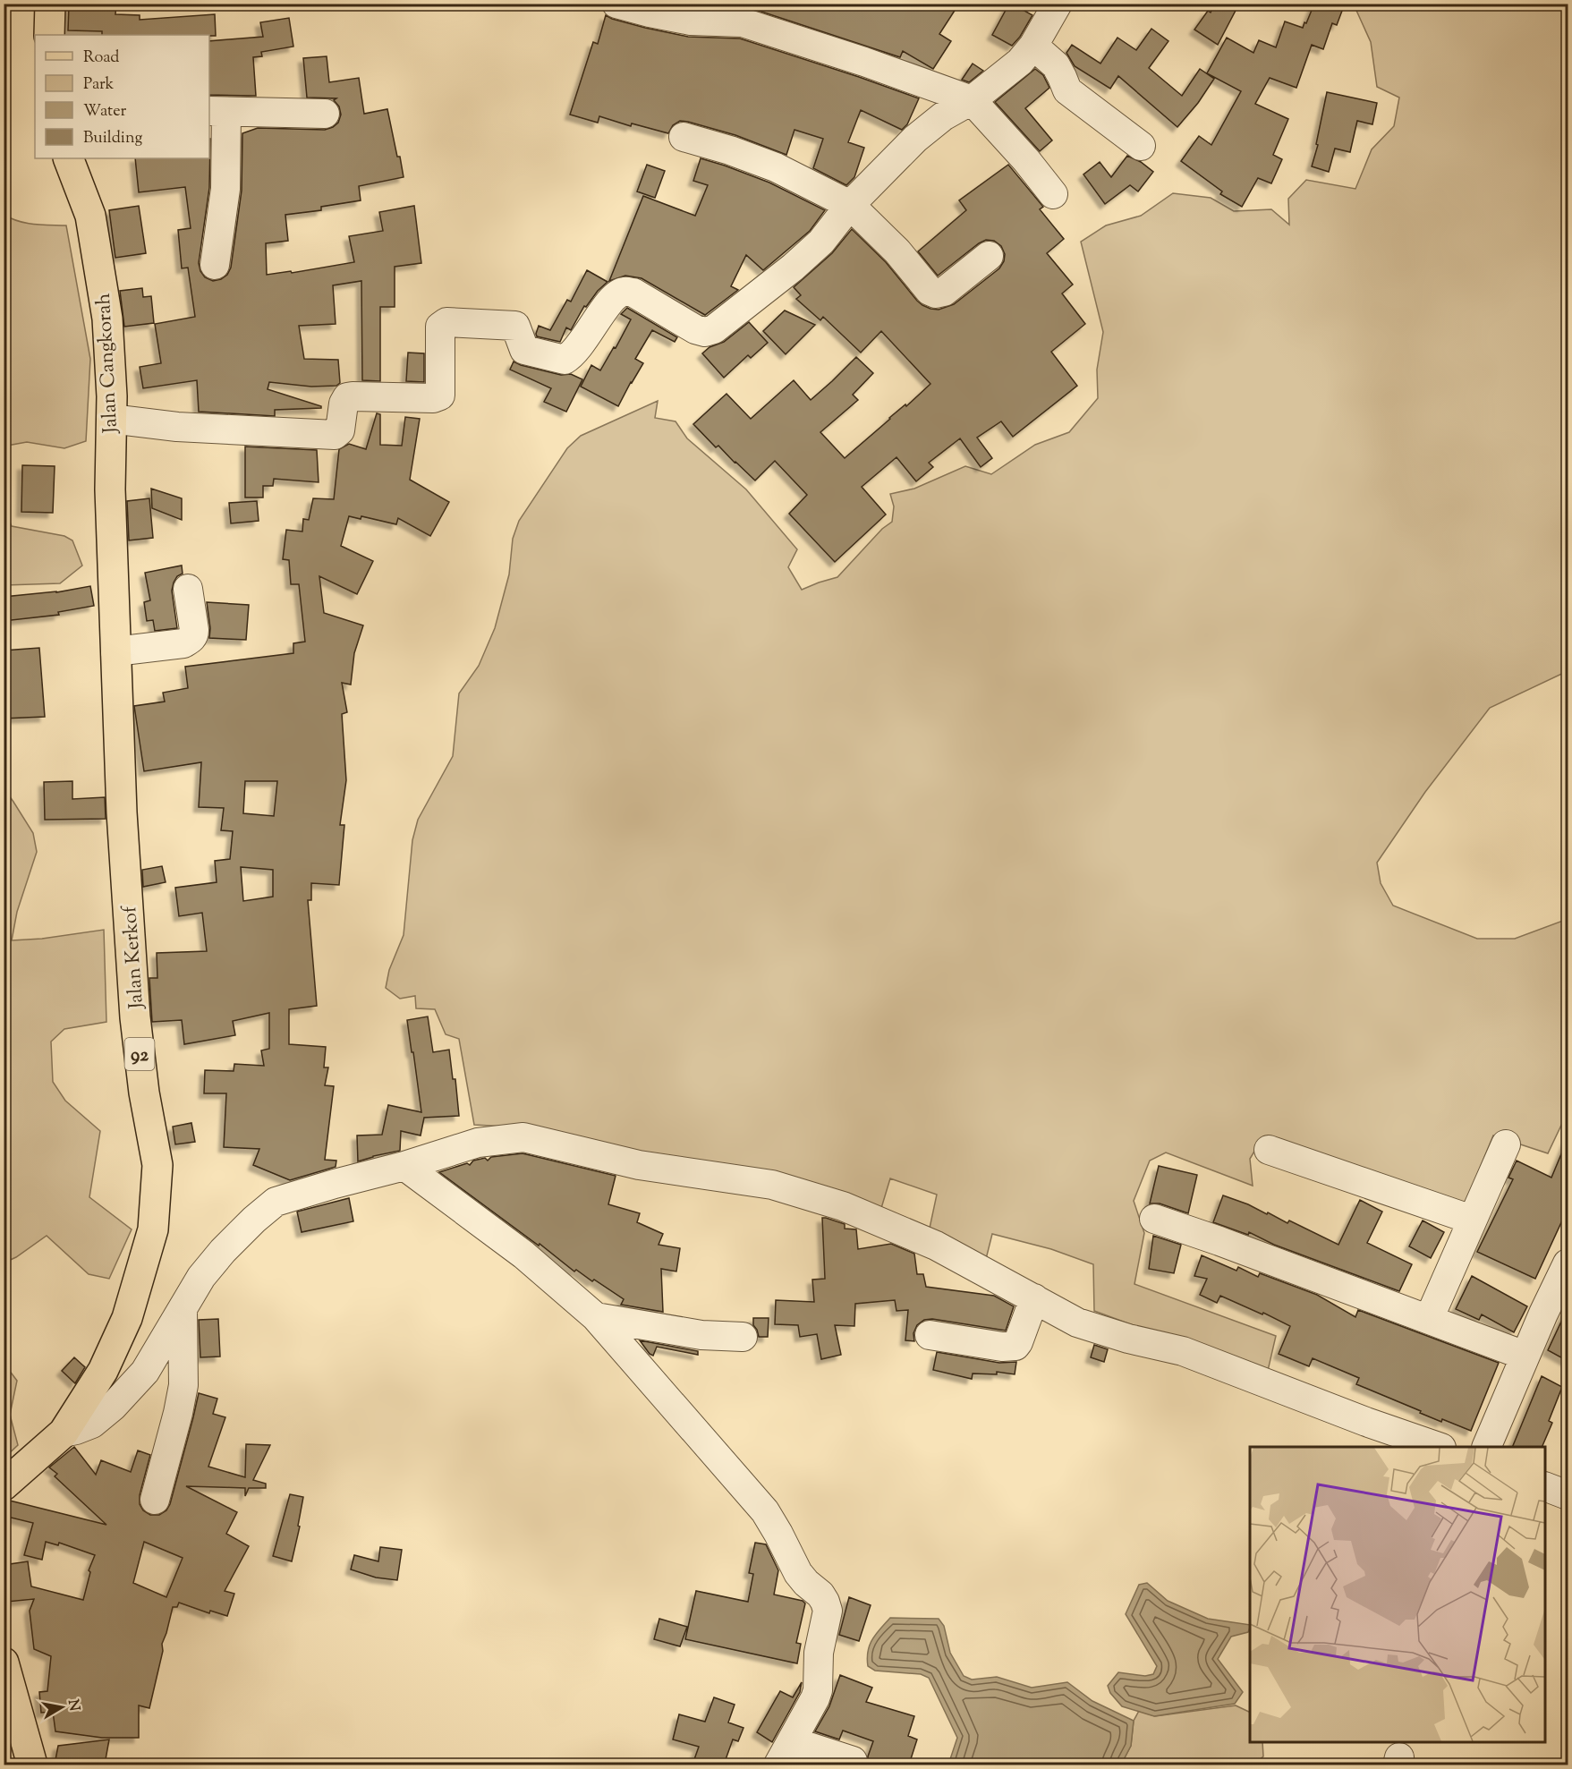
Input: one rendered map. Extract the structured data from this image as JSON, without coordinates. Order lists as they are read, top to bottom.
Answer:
{
  "streets": {
    "main road": ["Jalan Cangkorah", "Jalan Kerkof", "92"]
  },
  "crossings": [
    ["Jalan Cangkorah", "Jalan Kerkof"]
  ],
  "legend": [
    "Road",
    "Park",
    "Water",
    "Building"
  ],
  "north": "right"
}
